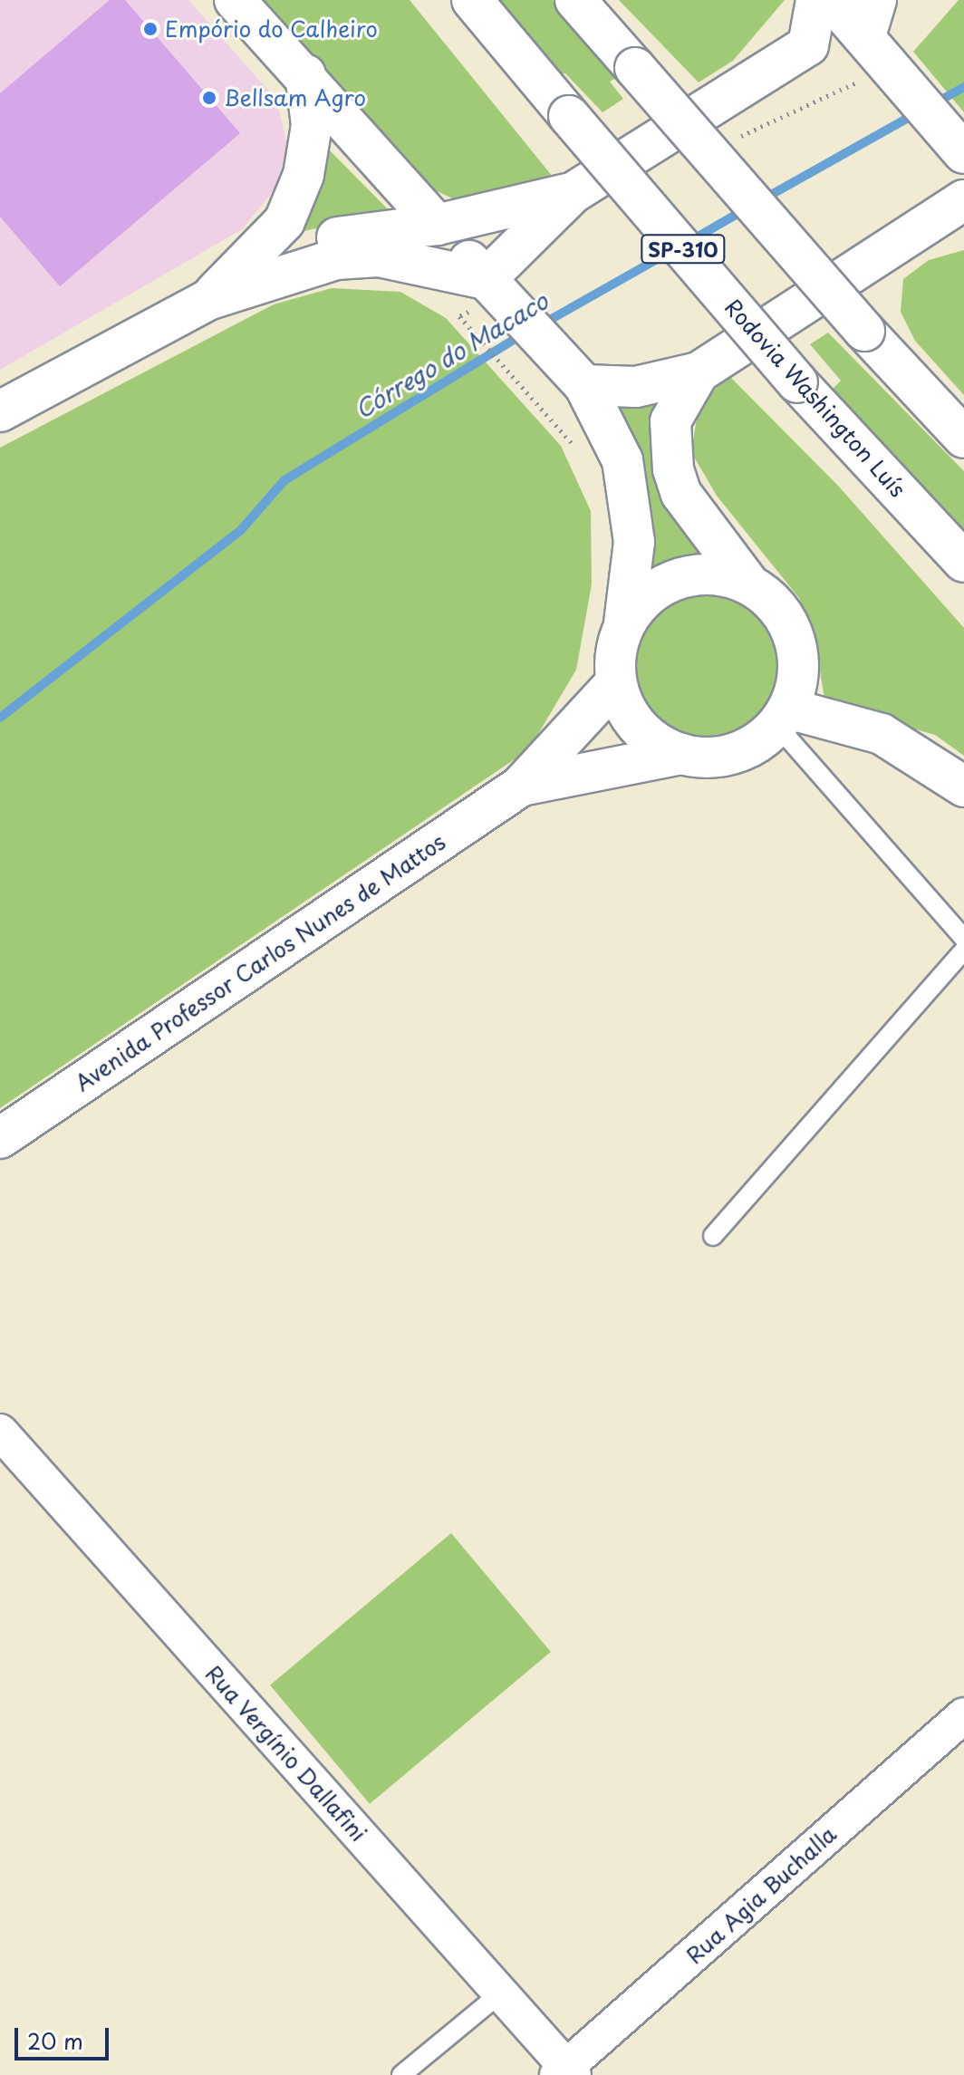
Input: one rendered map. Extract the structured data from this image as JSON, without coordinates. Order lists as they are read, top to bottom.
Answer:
{
  "streets": {
    "main road": ["SP-310", "Rodovia Washington Luís", "Avenida Professor Carlos Nunes de Mattos"],
    "street": ["Rua Vergínio Dallafini", "Rua Agia Buchalla"]
  },
  "crossings": [
    ["Rua Vergínio Dallafini", "Rua Agia Buchalla"]
  ],
  "water": ["Córrego do Macaco"],
  "places": ["Empório do Calheiro", "Bellsam Agro"],
  "scale_bar": "20 m"
}
